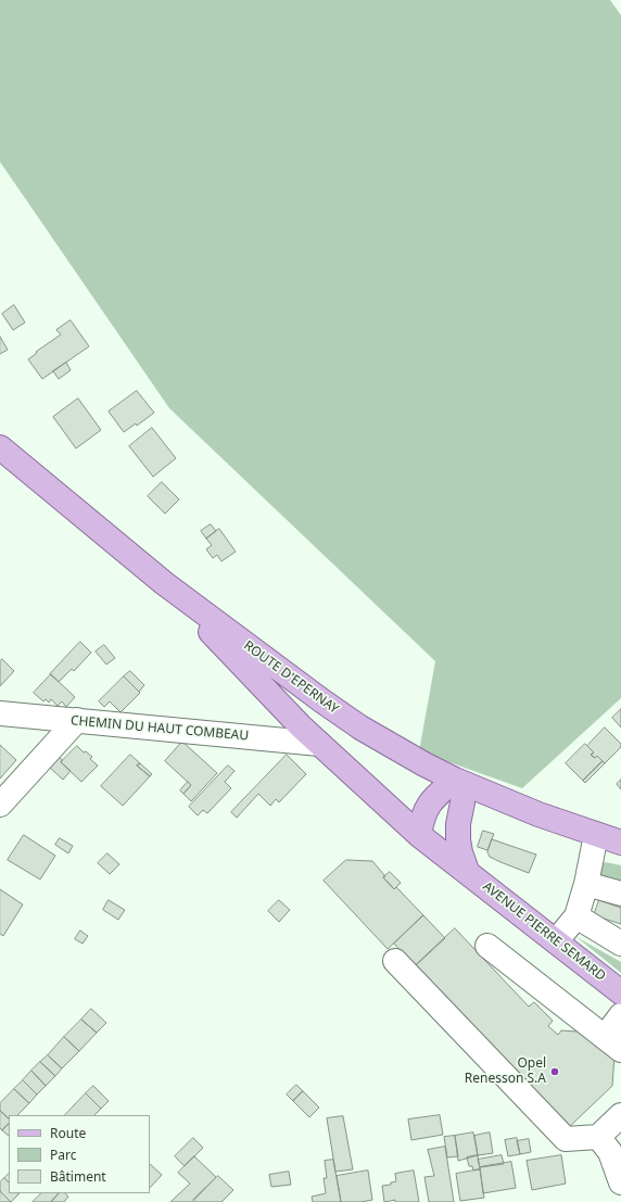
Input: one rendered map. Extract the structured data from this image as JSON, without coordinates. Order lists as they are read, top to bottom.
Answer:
{
  "streets": {
    "main road": ["ROUTE D'EPERNAY", "AVENUE PIERRE SEMARD"],
    "street": ["CHEMIN DU HAUT COMBEAU"]
  },
  "crossings": [
    ["ROUTE D'EPERNAY", "AVENUE PIERRE SEMARD"],
    ["CHEMIN DU HAUT COMBEAU", "AVENUE PIERRE SEMARD"]
  ],
  "places": ["Opel Renesson S.A"],
  "legend": ["Route", "Parc", "Bâtiment"]
}
